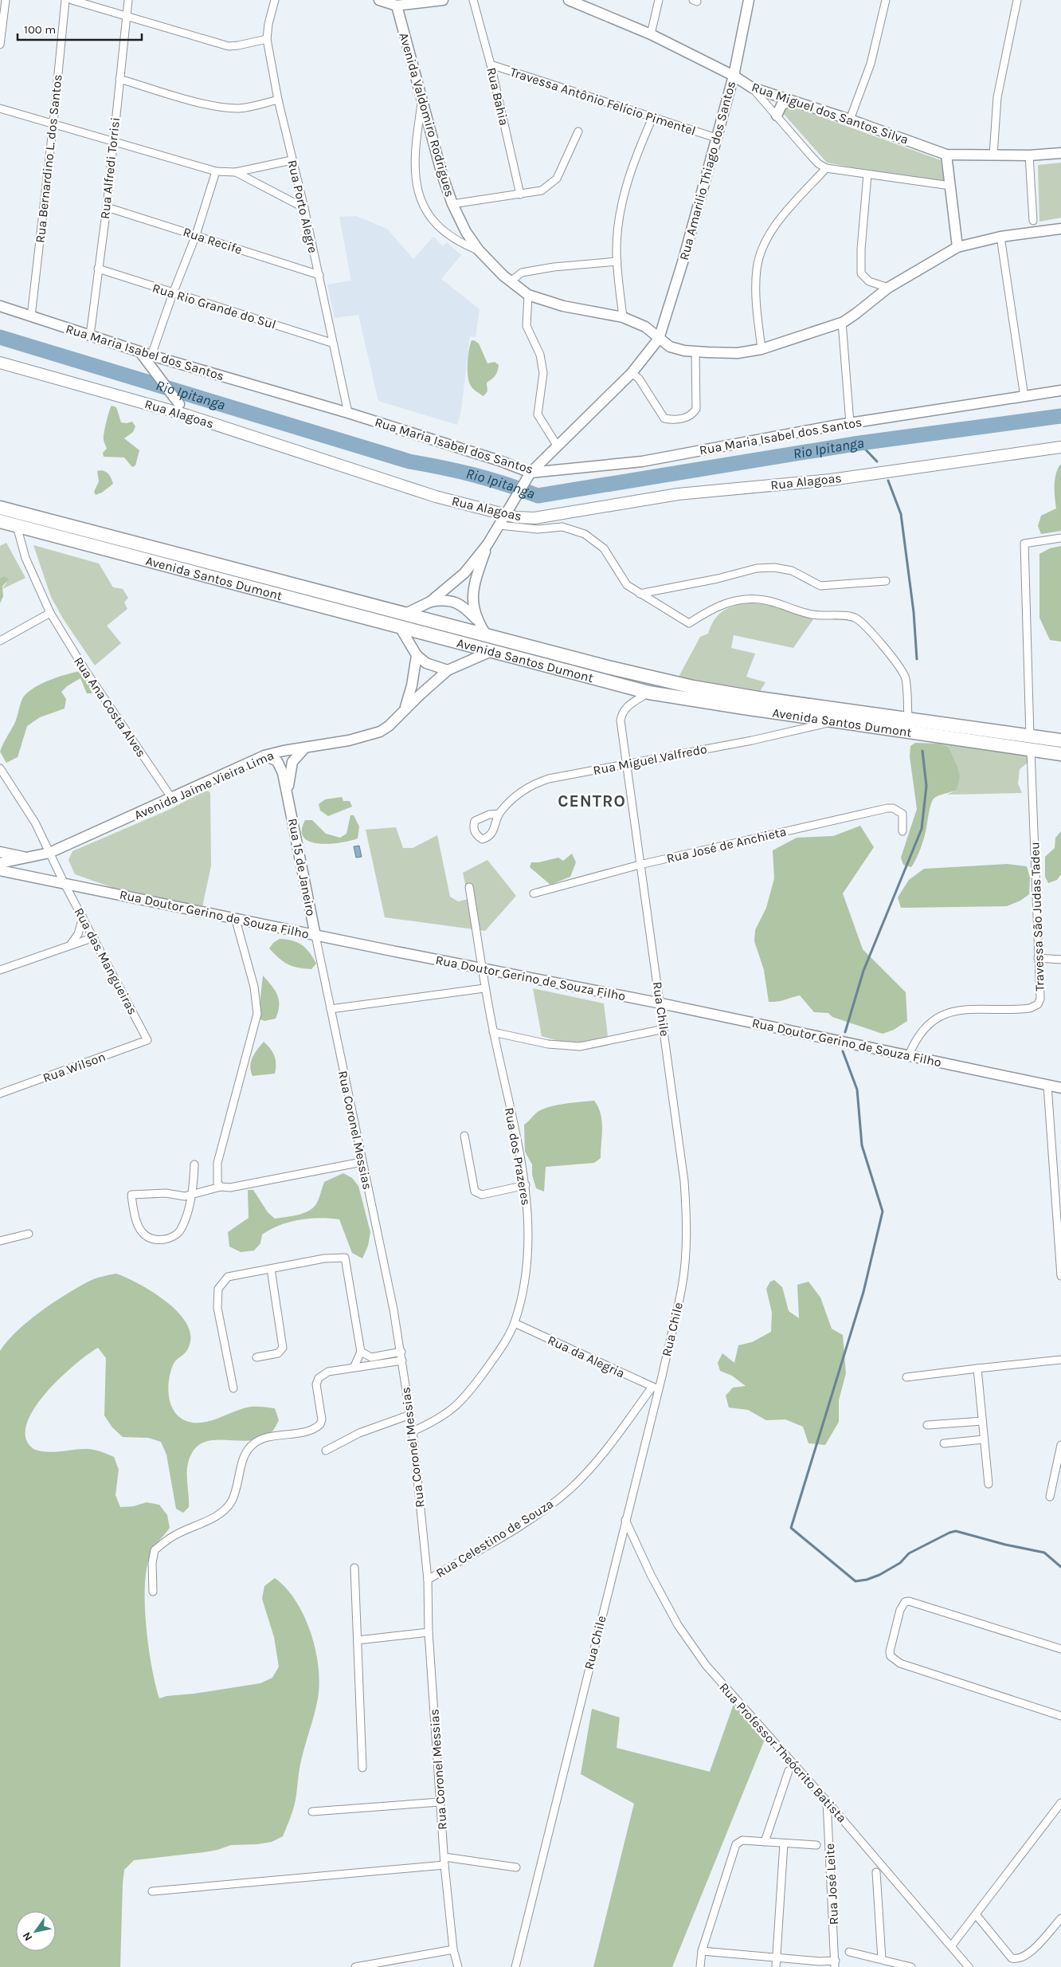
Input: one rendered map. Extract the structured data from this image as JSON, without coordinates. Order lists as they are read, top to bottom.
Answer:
{
  "streets": {
    "highway": ["Avenida Santos Dumont"],
    "main road": [
      "Rua Miguel dos Santos Silva",
      "Avenida Valdomiro Rodrigues",
      "Rua Amarilio Thiago dos Santos",
      "Rua Maria Isabel dos Santos",
      "Rua Alagoas",
      "Avenida Jaime Vieira Lima",
      "Rua 15 de Janeiro",
      "Rua Doutor Gerino de Souza Filho"
    ],
    "street": [
      "Rua Bahia",
      "Travessa Antônio Felício Pimentel",
      "Rua Bernardino L. dos Santos",
      "Rua Alfredi Torrisi",
      "Rua Porto Alegre",
      "Rua Recife",
      "Rua Rio Grande do Sul",
      "Rua Ana Costa Alves",
      "Rua Miguel Valfredo",
      "Rua José de Anchieta",
      "Travessa São Judas Tadeu",
      "Rua das Mangueiras",
      "Rua Chile",
      "Rua Wilson",
      "Rua Coronel Messias",
      "Rua dos Prazeres",
      "Rua da Alegria",
      "Rua Celestino de Souza",
      "Rua Professor Theócrito Batista",
      "Rua José Leite"
    ]
  },
  "crossings": [
    ["Rua Bahia", "Travessa Antônio Felício Pimentel"],
    ["Travessa Antônio Felício Pimentel", "Rua Amarilio Thiago dos Santos"],
    ["Rua Miguel dos Santos Silva", "Rua Amarilio Thiago dos Santos"],
    ["Avenida Valdomiro Rodrigues", "Rua Amarilio Thiago dos Santos"],
    ["Rua Bernardino L. dos Santos", "Rua Maria Isabel dos Santos"],
    ["Rua Alfredi Torrisi", "Rua Recife"],
    ["Rua Alfredi Torrisi", "Rua Rio Grande do Sul"],
    ["Rua Alfredi Torrisi", "Rua Maria Isabel dos Santos"],
    ["Rua Porto Alegre", "Rua Recife"],
    ["Rua Porto Alegre", "Rua Rio Grande do Sul"],
    ["Rua Porto Alegre", "Rua Maria Isabel dos Santos"],
    ["Avenida Santos Dumont", "Rua Ana Costa Alves"],
    ["Avenida Santos Dumont", "Rua Miguel Valfredo"],
    ["Avenida Santos Dumont", "Avenida Jaime Vieira Lima"],
    ["Avenida Santos Dumont", "Travessa São Judas Tadeu"],
    ["Avenida Santos Dumont", "Rua Chile"],
    ["Rua Ana Costa Alves", "Avenida Jaime Vieira Lima"],
    ["Rua Miguel Valfredo", "Rua Chile"],
    ["Avenida Jaime Vieira Lima", "Rua 15 de Janeiro"],
    ["Avenida Jaime Vieira Lima", "Rua das Mangueiras"],
    ["Rua José de Anchieta", "Rua Chile"],
    ["Rua 15 de Janeiro", "Rua Doutor Gerino de Souza Filho"],
    ["Rua 15 de Janeiro", "Rua Coronel Messias"],
    ["Rua Doutor Gerino de Souza Filho", "Travessa São Judas Tadeu"],
    ["Rua Doutor Gerino de Souza Filho", "Rua das Mangueiras"],
    ["Rua Doutor Gerino de Souza Filho", "Rua Chile"],
    ["Rua Doutor Gerino de Souza Filho", "Rua Coronel Messias"],
    ["Rua Doutor Gerino de Souza Filho", "Rua dos Prazeres"],
    ["Rua das Mangueiras", "Rua Wilson"],
    ["Rua Chile", "Rua da Alegria"],
    ["Rua Chile", "Rua Celestino de Souza"],
    ["Rua Chile", "Rua Professor Theócrito Batista"],
    ["Rua Coronel Messias", "Rua dos Prazeres"],
    ["Rua Coronel Messias", "Rua Celestino de Souza"],
    ["Rua dos Prazeres", "Rua da Alegria"],
    ["Rua da Alegria", "Rua Celestino de Souza"],
    ["Rua Professor Theócrito Batista", "Rua José Leite"]
  ],
  "districts": ["CENTRO"],
  "water": ["Rio Ipitanga"],
  "scale_bar": "100 m",
  "north": "bottom left"
}
